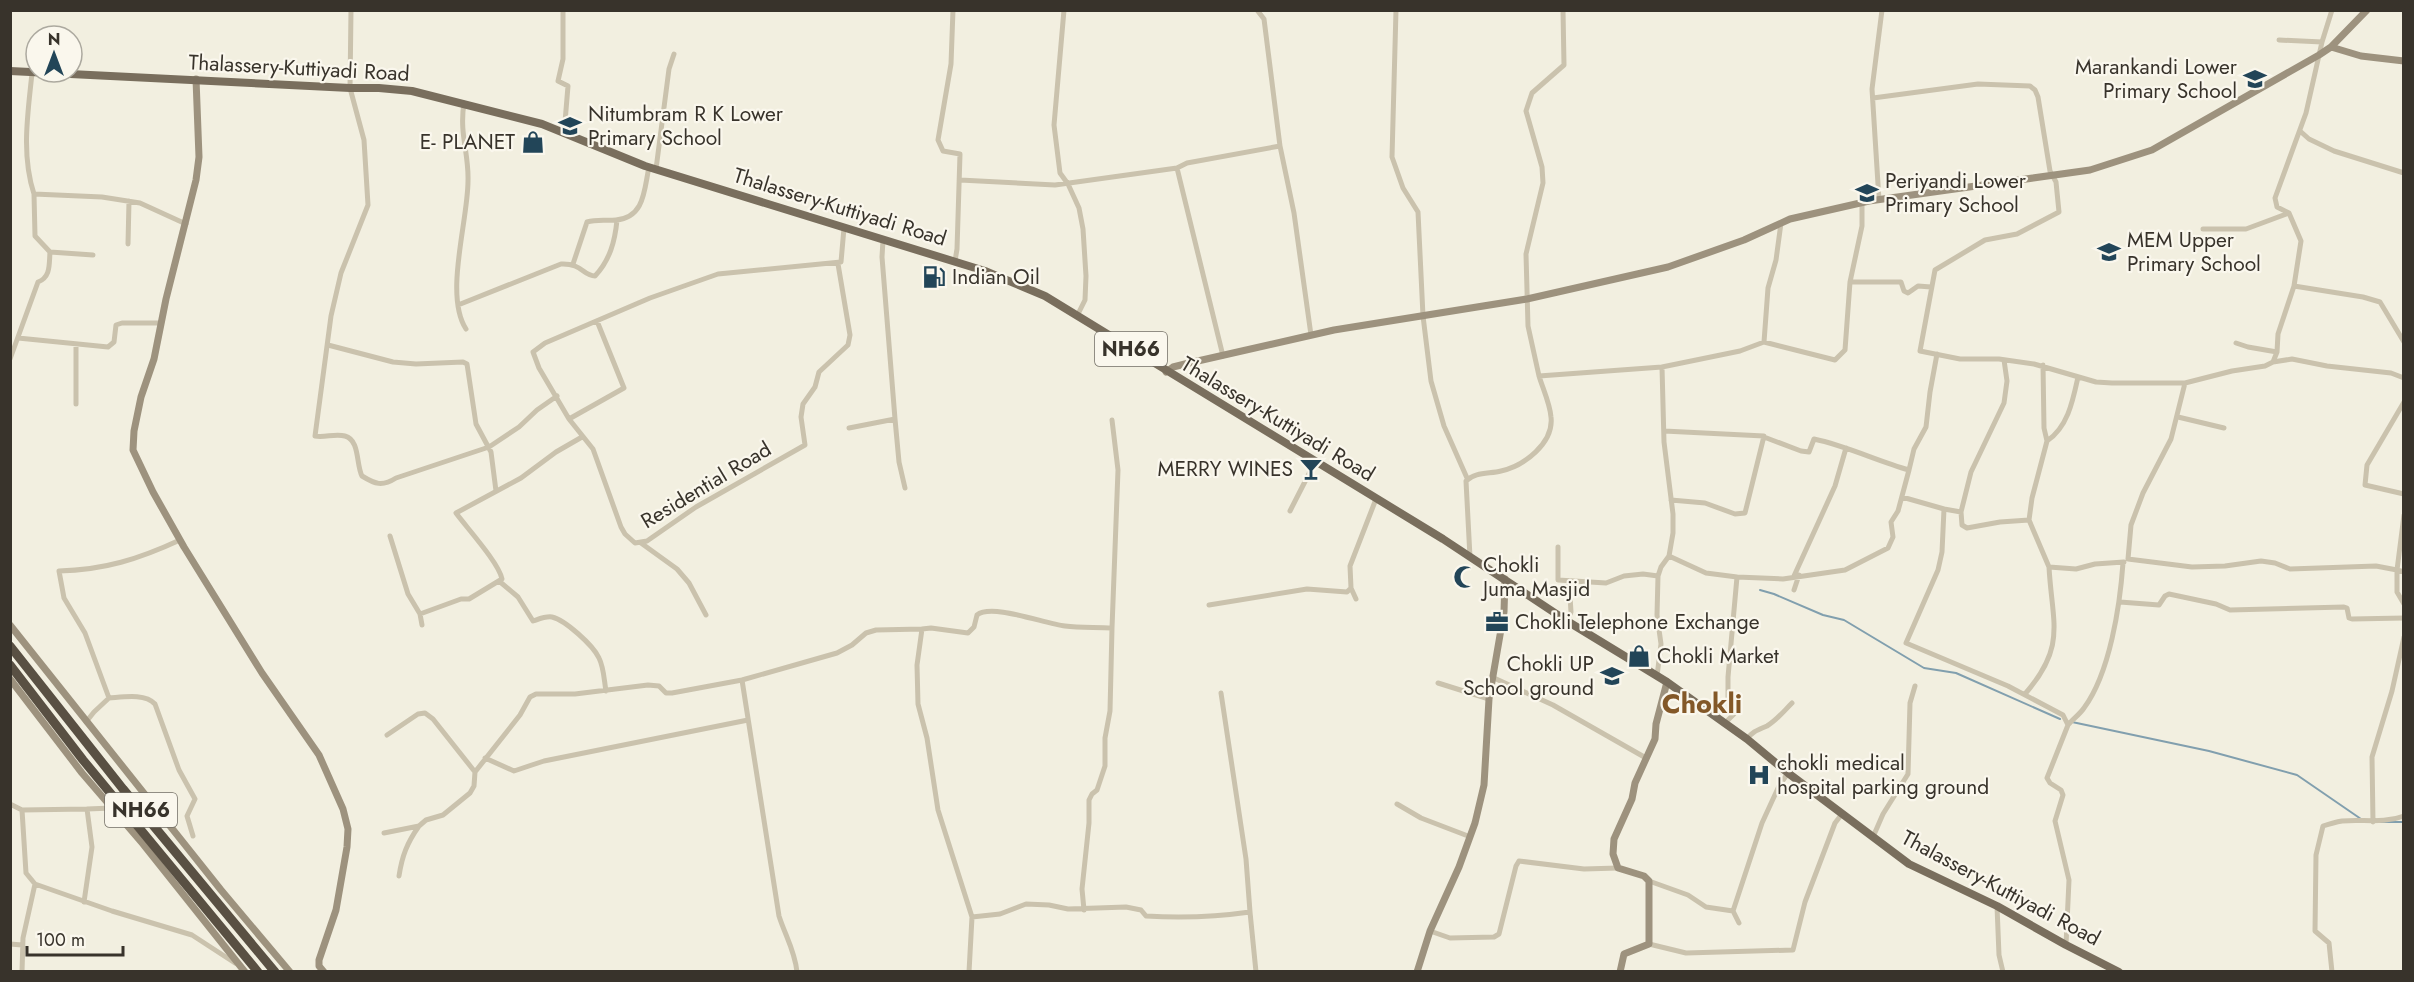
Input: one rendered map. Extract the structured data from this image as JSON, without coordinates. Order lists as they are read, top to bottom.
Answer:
{
  "streets": {
    "highway": ["NH66"],
    "main road": ["Thalassery-Kuttiyadi Road"],
    "street": ["Residential Road"]
  },
  "districts": ["Chokli"],
  "places": {
    "school or university": [
      "Marankandi Lower Primary School",
      "Nitumbram R K Lower Primary School",
      "Periyandi Lower Primary School",
      "MEM Upper Primary School",
      "Chokli UP School ground"
    ],
    "shop": ["E- PLANET", "Chokli Market"],
    "fuel station": ["Indian Oil"],
    "bar": ["MERRY WINES"],
    "mosque": ["Chokli Juma Masjid"],
    "office": ["Chokli Telephone Exchange"],
    "hospital": ["chokli medical hospital parking ground"]
  },
  "scale_bar": "100 m",
  "north": "top"
}
